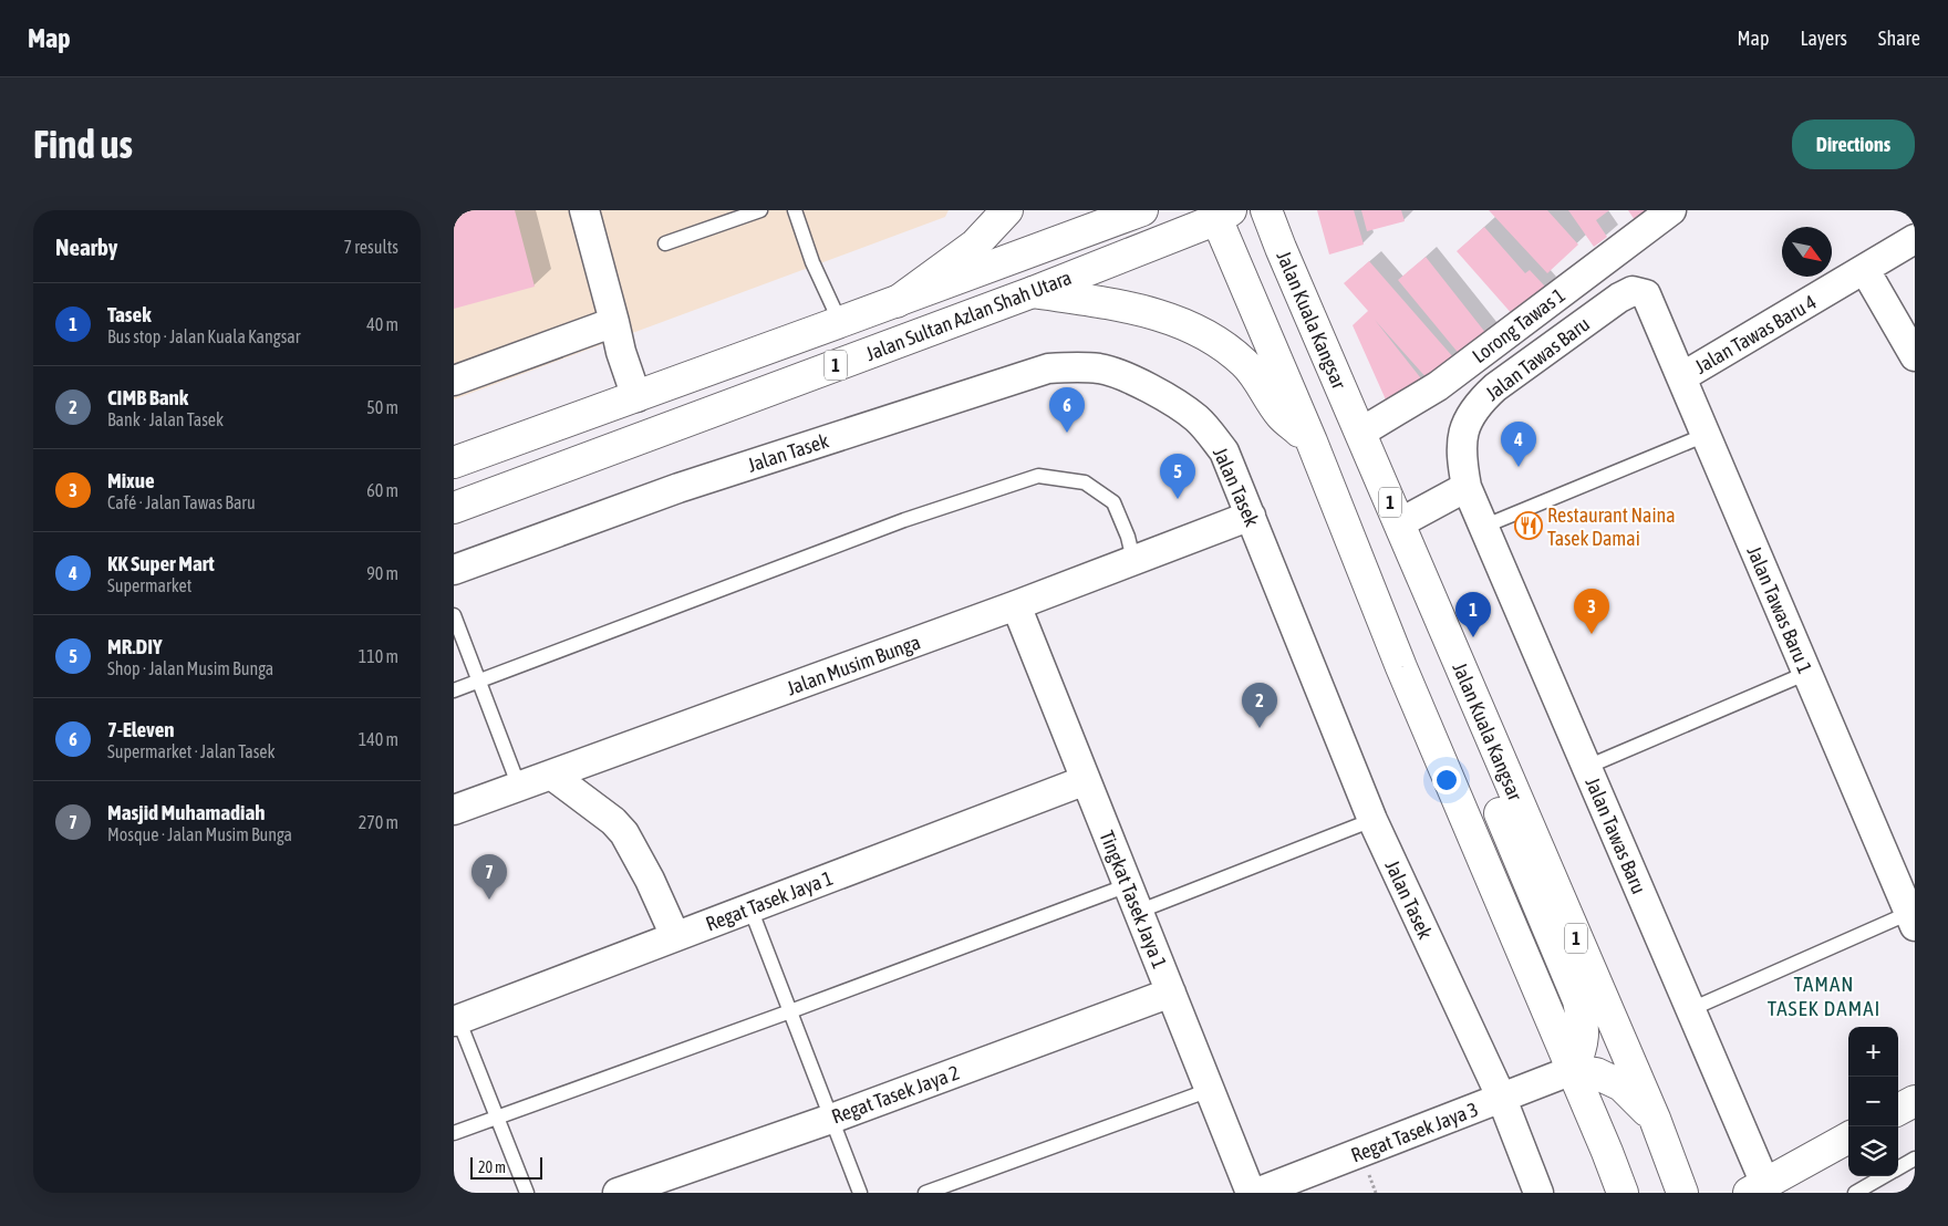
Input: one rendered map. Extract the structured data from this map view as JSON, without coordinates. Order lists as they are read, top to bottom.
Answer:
{
  "streets": {
    "main road": ["Jalan Sultan Azlan Shah Utara", "Jalan Kuala Kangsar", "1"],
    "street": [
      "Lorong Tawas 1",
      "Jalan Tawas Baru 4",
      "Jalan Tawas Baru",
      "Jalan Tasek",
      "Jalan Tawas Baru 1",
      "Jalan Musim Bunga",
      "Tingkat Tasek Jaya 1",
      "Regat Tasek Jaya 1",
      "Regat Tasek Jaya 2",
      "Regat Tasek Jaya 3"
    ]
  },
  "crossings": [
    ["Jalan Sultan Azlan Shah Utara", "1"],
    ["Jalan Kuala Kangsar", "Lorong Tawas 1"],
    ["Jalan Tawas Baru 4", "Jalan Tawas Baru 1"],
    ["Jalan Tawas Baru", "Jalan Tawas Baru 1"],
    ["1", "Regat Tasek Jaya 3"],
    ["Jalan Tasek", "Jalan Musim Bunga"],
    ["Jalan Tasek", "Regat Tasek Jaya 3"],
    ["Jalan Musim Bunga", "Tingkat Tasek Jaya 1"],
    ["Tingkat Tasek Jaya 1", "Regat Tasek Jaya 1"],
    ["Tingkat Tasek Jaya 1", "Regat Tasek Jaya 2"]
  ],
  "districts": ["TAMAN TASEK DAMAI"],
  "places": {
    "restaurant": ["Restaurant Naina Tasek Damai"]
  },
  "scale_bar": "20 m",
  "north": "bottom right",
  "page": {
    "header": "Map",
    "nav": ["Map", "Layers", "Share"],
    "buttons": "Directions",
    "title": "Find us",
    "heading": ["Nearby", "7 results"],
    "list": [
      {
        "mark": "1",
        "name": "Tasek",
        "note": "Bus stop · Jalan Kuala Kangsar",
        "value": "40 m"
      },
      {
        "mark": "2",
        "name": "CIMB Bank",
        "note": "Bank · Jalan Tasek",
        "value": "50 m"
      },
      {
        "mark": "3",
        "name": "Mixue",
        "note": "Café · Jalan Tawas Baru",
        "value": "60 m"
      },
      {
        "mark": "4",
        "name": "KK Super Mart",
        "note": "Supermarket",
        "value": "90 m"
      },
      {
        "mark": "5",
        "name": "MR.DIY",
        "note": "Shop · Jalan Musim Bunga",
        "value": "110 m"
      },
      {
        "mark": "6",
        "name": "7-Eleven",
        "note": "Supermarket · Jalan Tasek",
        "value": "140 m"
      },
      {
        "mark": "7",
        "name": "Masjid Muhamadiah",
        "note": "Mosque · Jalan Musim Bunga",
        "value": "270 m"
      }
    ],
    "pins": [
      "6",
      "4",
      "5",
      "3",
      "1",
      "2",
      "7"
    ],
    "map_buttons": ["+", "−"],
    "scale": "20 m"
  }
}
